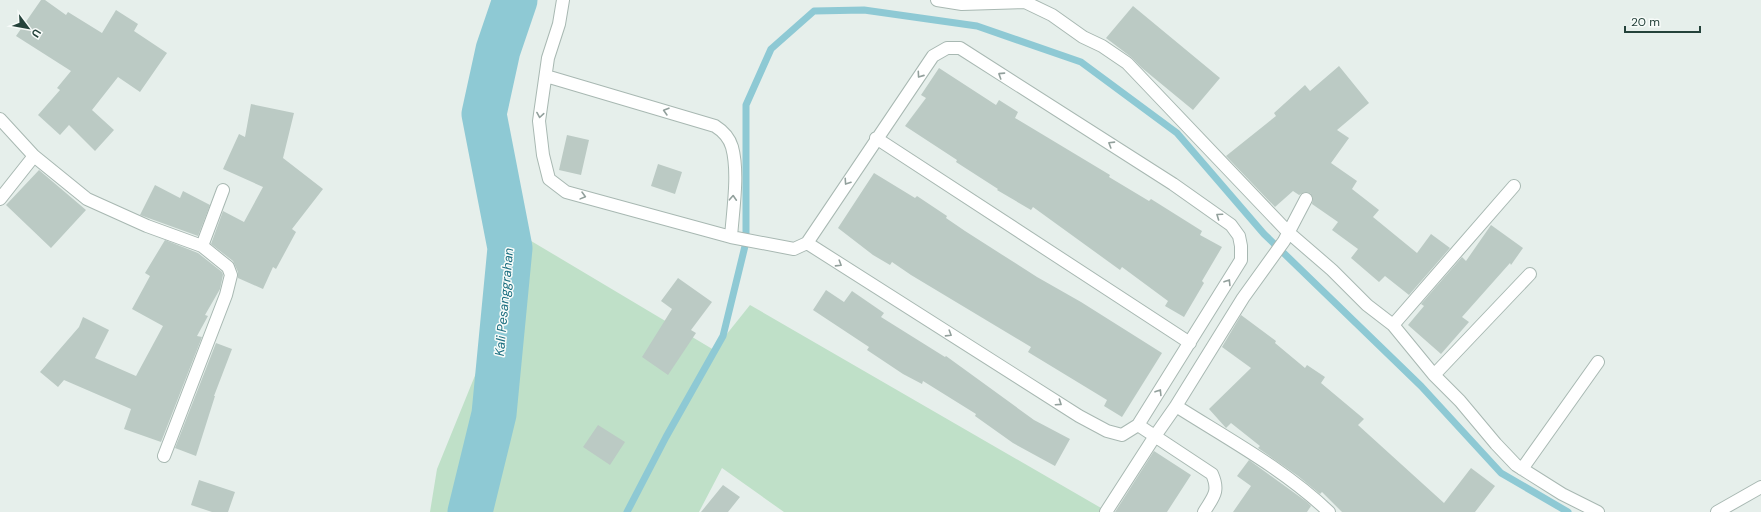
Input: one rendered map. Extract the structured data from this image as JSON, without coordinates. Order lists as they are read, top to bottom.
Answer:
{
  "water": ["Kali Pesanggrahan"],
  "scale_bar": "20 m",
  "north": "bottom right"
}
